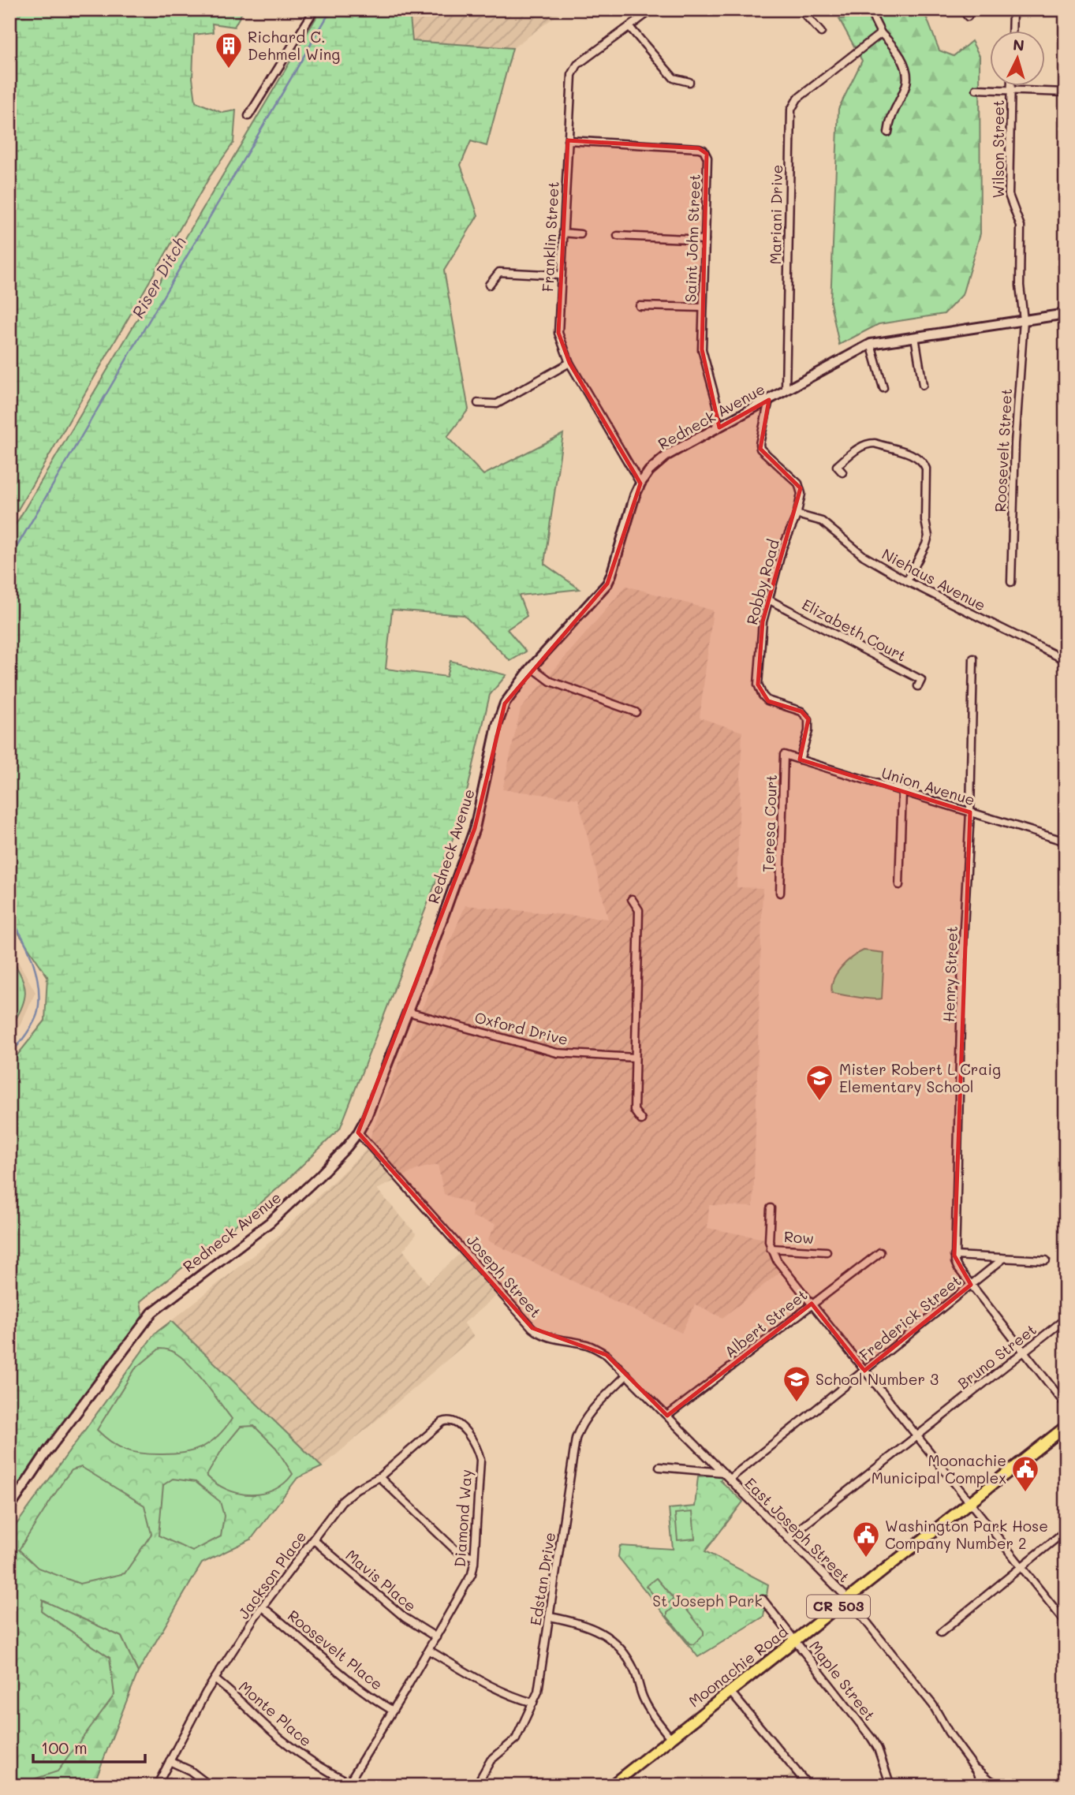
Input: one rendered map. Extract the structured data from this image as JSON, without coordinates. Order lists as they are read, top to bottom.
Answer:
{
  "streets": {
    "main road": ["CR 503", "Moonachie Road"],
    "street": [
      "Wilson Street",
      "Mariani Drive",
      "Franklin Street",
      "Saint John Street",
      "Redneck Avenue",
      "Roosevelt Street",
      "Niehaus Avenue",
      "Robby Road",
      "Elizabeth Court",
      "Union Avenue",
      "Teresa Court",
      "Henry Street",
      "Oxford Drive",
      "Row",
      "Joseph Street",
      "Frederick Street",
      "Albert Street",
      "Bruno Street",
      "Diamond Way",
      "East Joseph Street",
      "Jackson Place",
      "Edstan Drive",
      "Mavis Place",
      "Roosevelt Place",
      "Maple Street",
      "Monte Place"
    ]
  },
  "crossings": [
    ["Wilson Street", "Redneck Avenue"],
    ["Wilson Street", "Roosevelt Street"],
    ["Mariani Drive", "Redneck Avenue"],
    ["Franklin Street", "Saint John Street"],
    ["Franklin Street", "Redneck Avenue"],
    ["Saint John Street", "Redneck Avenue"],
    ["Redneck Avenue", "Roosevelt Street"],
    ["Redneck Avenue", "Robby Road"],
    ["Redneck Avenue", "Oxford Drive"],
    ["Redneck Avenue", "Joseph Street"],
    ["Niehaus Avenue", "Robby Road"],
    ["Robby Road", "Elizabeth Court"],
    ["Robby Road", "Union Avenue"],
    ["Union Avenue", "Teresa Court"],
    ["Union Avenue", "Henry Street"],
    ["Henry Street", "Frederick Street"],
    ["Henry Street", "Bruno Street"],
    ["Joseph Street", "Albert Street"],
    ["Joseph Street", "East Joseph Street"],
    ["Joseph Street", "Edstan Drive"],
    ["Frederick Street", "East Joseph Street"],
    ["Bruno Street", "East Joseph Street"],
    ["Diamond Way", "Jackson Place"],
    ["Diamond Way", "Mavis Place"],
    ["Diamond Way", "Roosevelt Place"],
    ["Diamond Way", "Monte Place"],
    ["East Joseph Street", "Moonachie Road"],
    ["Jackson Place", "Mavis Place"],
    ["Jackson Place", "Roosevelt Place"],
    ["Jackson Place", "Monte Place"],
    ["Moonachie Road", "Maple Street"]
  ],
  "water": ["Riser Ditch"],
  "parks": ["St Joseph Park"],
  "places": {
    "building": ["Richard C. Dehmel Wing"],
    "school or university": ["Mister Robert L Craig Elementary School", "School Number 3"],
    "public building": ["Moonachie Municipal Complex", "Washington Park Hose Company Number 2"]
  },
  "scale_bar": "100 m",
  "north": "top"
}
